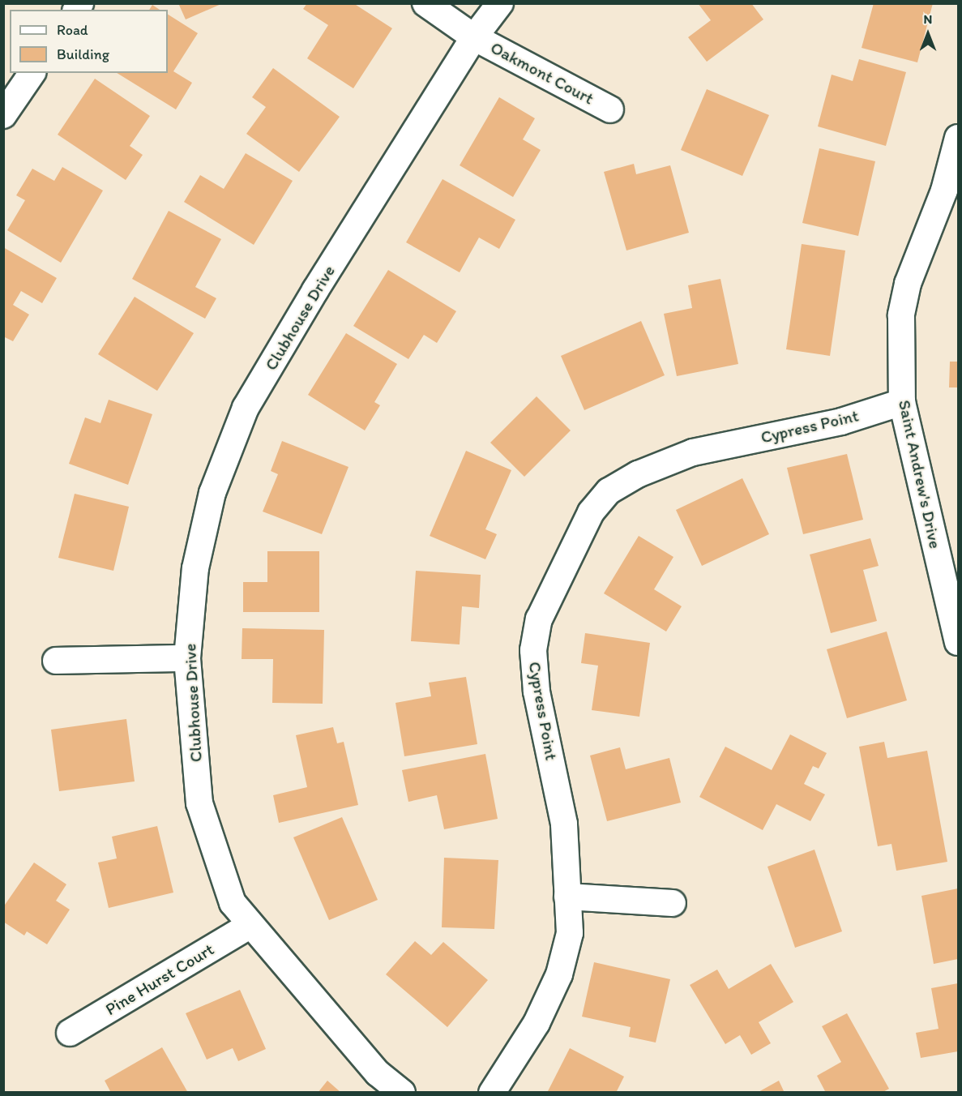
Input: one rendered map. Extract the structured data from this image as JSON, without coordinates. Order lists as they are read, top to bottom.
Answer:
{
  "streets": {
    "street": [
      "Oakmont Court",
      "Clubhouse Drive",
      "Cypress Point",
      "Saint Andrew's Drive",
      "Pine Hurst Court"
    ]
  },
  "crossings": [
    ["Oakmont Court", "Clubhouse Drive"],
    ["Clubhouse Drive", "Pine Hurst Court"],
    ["Cypress Point", "Saint Andrew's Drive"]
  ],
  "legend": ["Road", "Building"],
  "north": "top"
}
